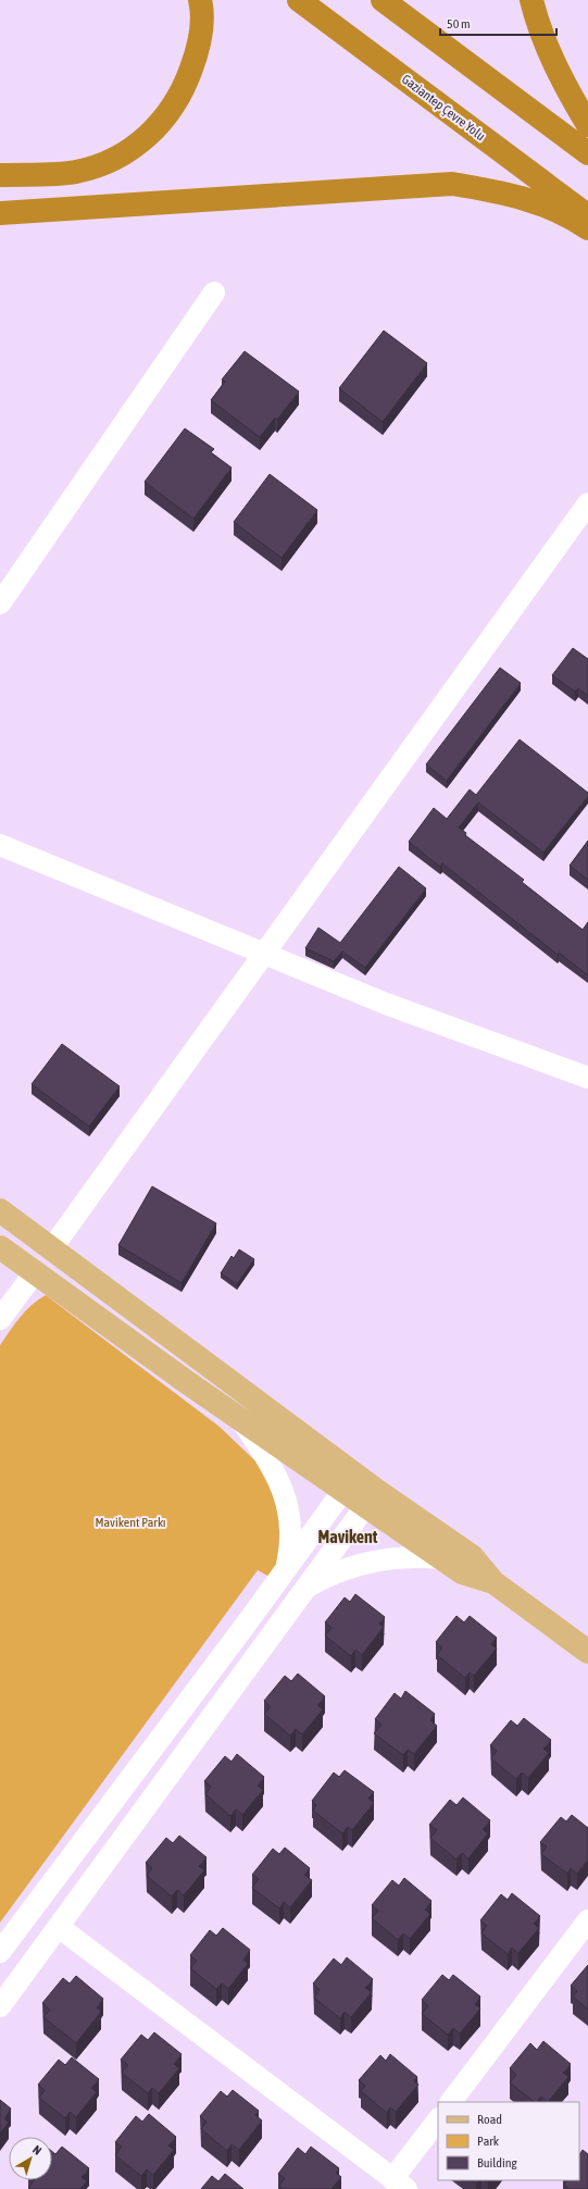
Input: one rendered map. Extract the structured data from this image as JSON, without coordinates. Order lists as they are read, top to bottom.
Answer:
{
  "streets": {
    "highway": ["Gaziantep Çevre Yolu"]
  },
  "districts": ["Mavikent"],
  "parks": ["Mavikent Parkı"],
  "legend": ["Road", "Park", "Building"],
  "scale_bar": "50 m",
  "north": "top right"
}
